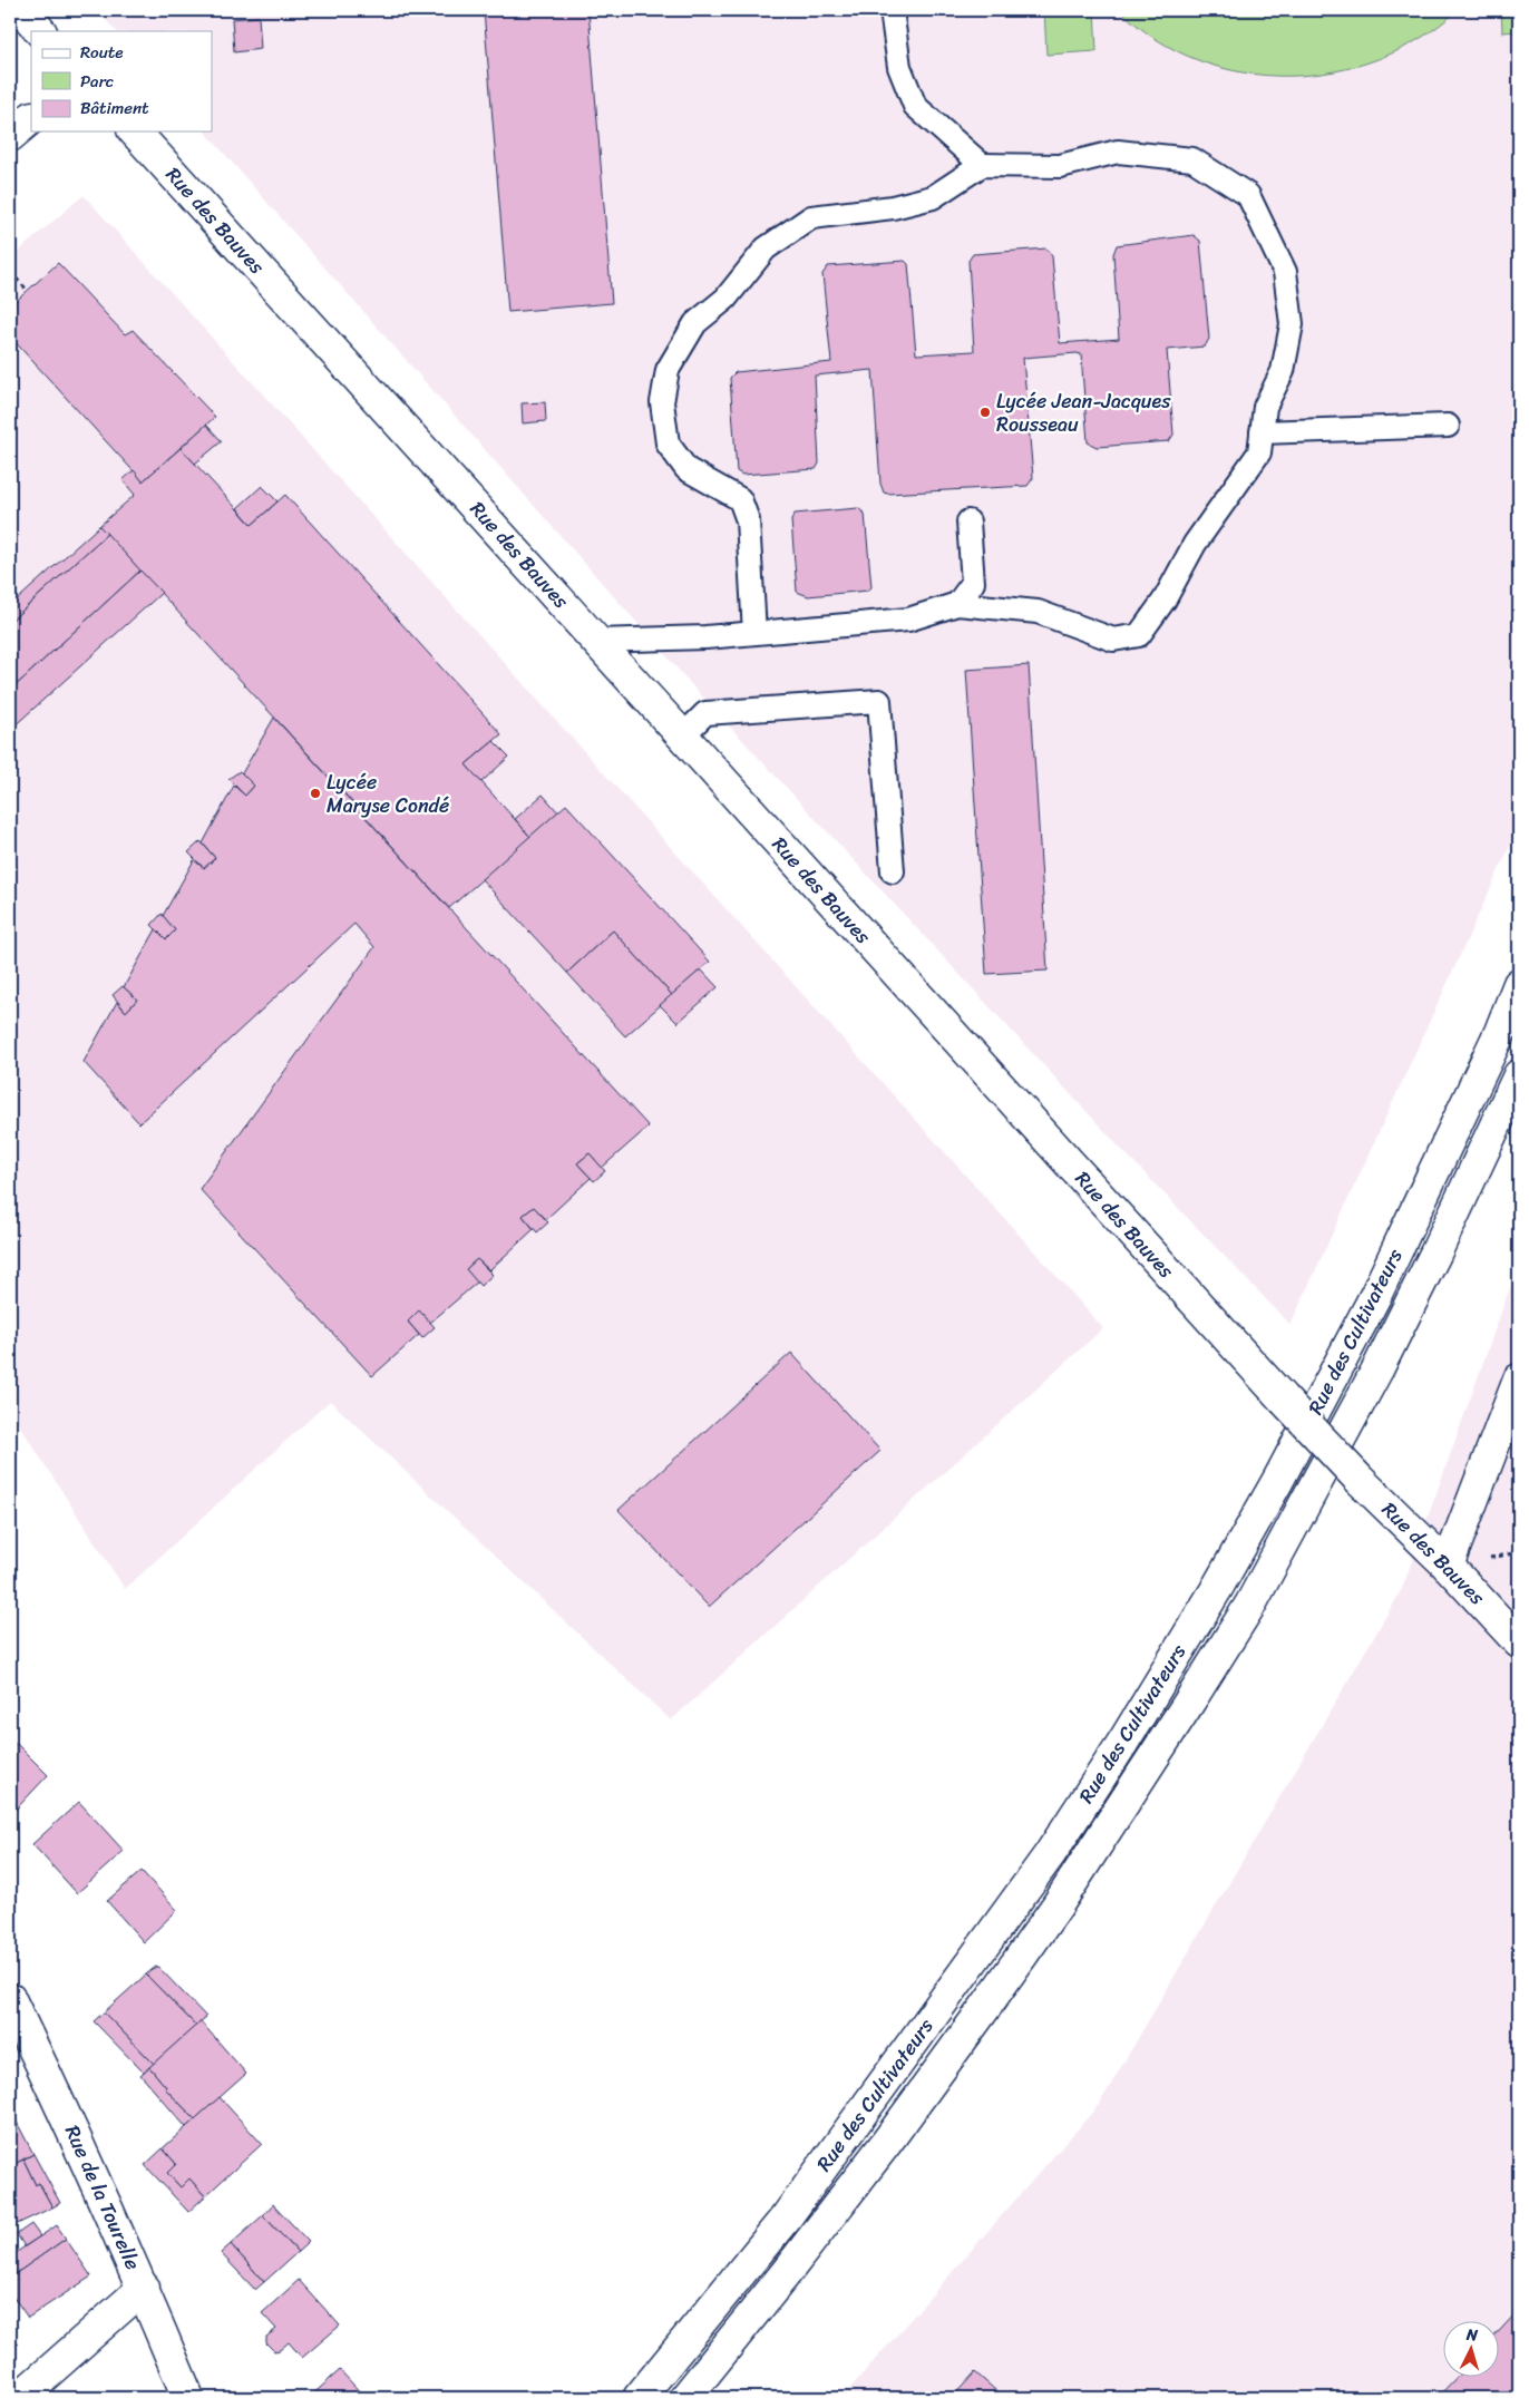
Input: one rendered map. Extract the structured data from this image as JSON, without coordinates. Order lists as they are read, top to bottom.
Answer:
{
  "streets": {
    "main road": ["Rue des Bauves", "Rue des Cultivateurs", "Rue de la Tourelle"]
  },
  "places": ["Lycée Jean-Jacques Rousseau", "Lycée Maryse Condé"],
  "legend": ["Route", "Parc", "Bâtiment"],
  "north": "top"
}
